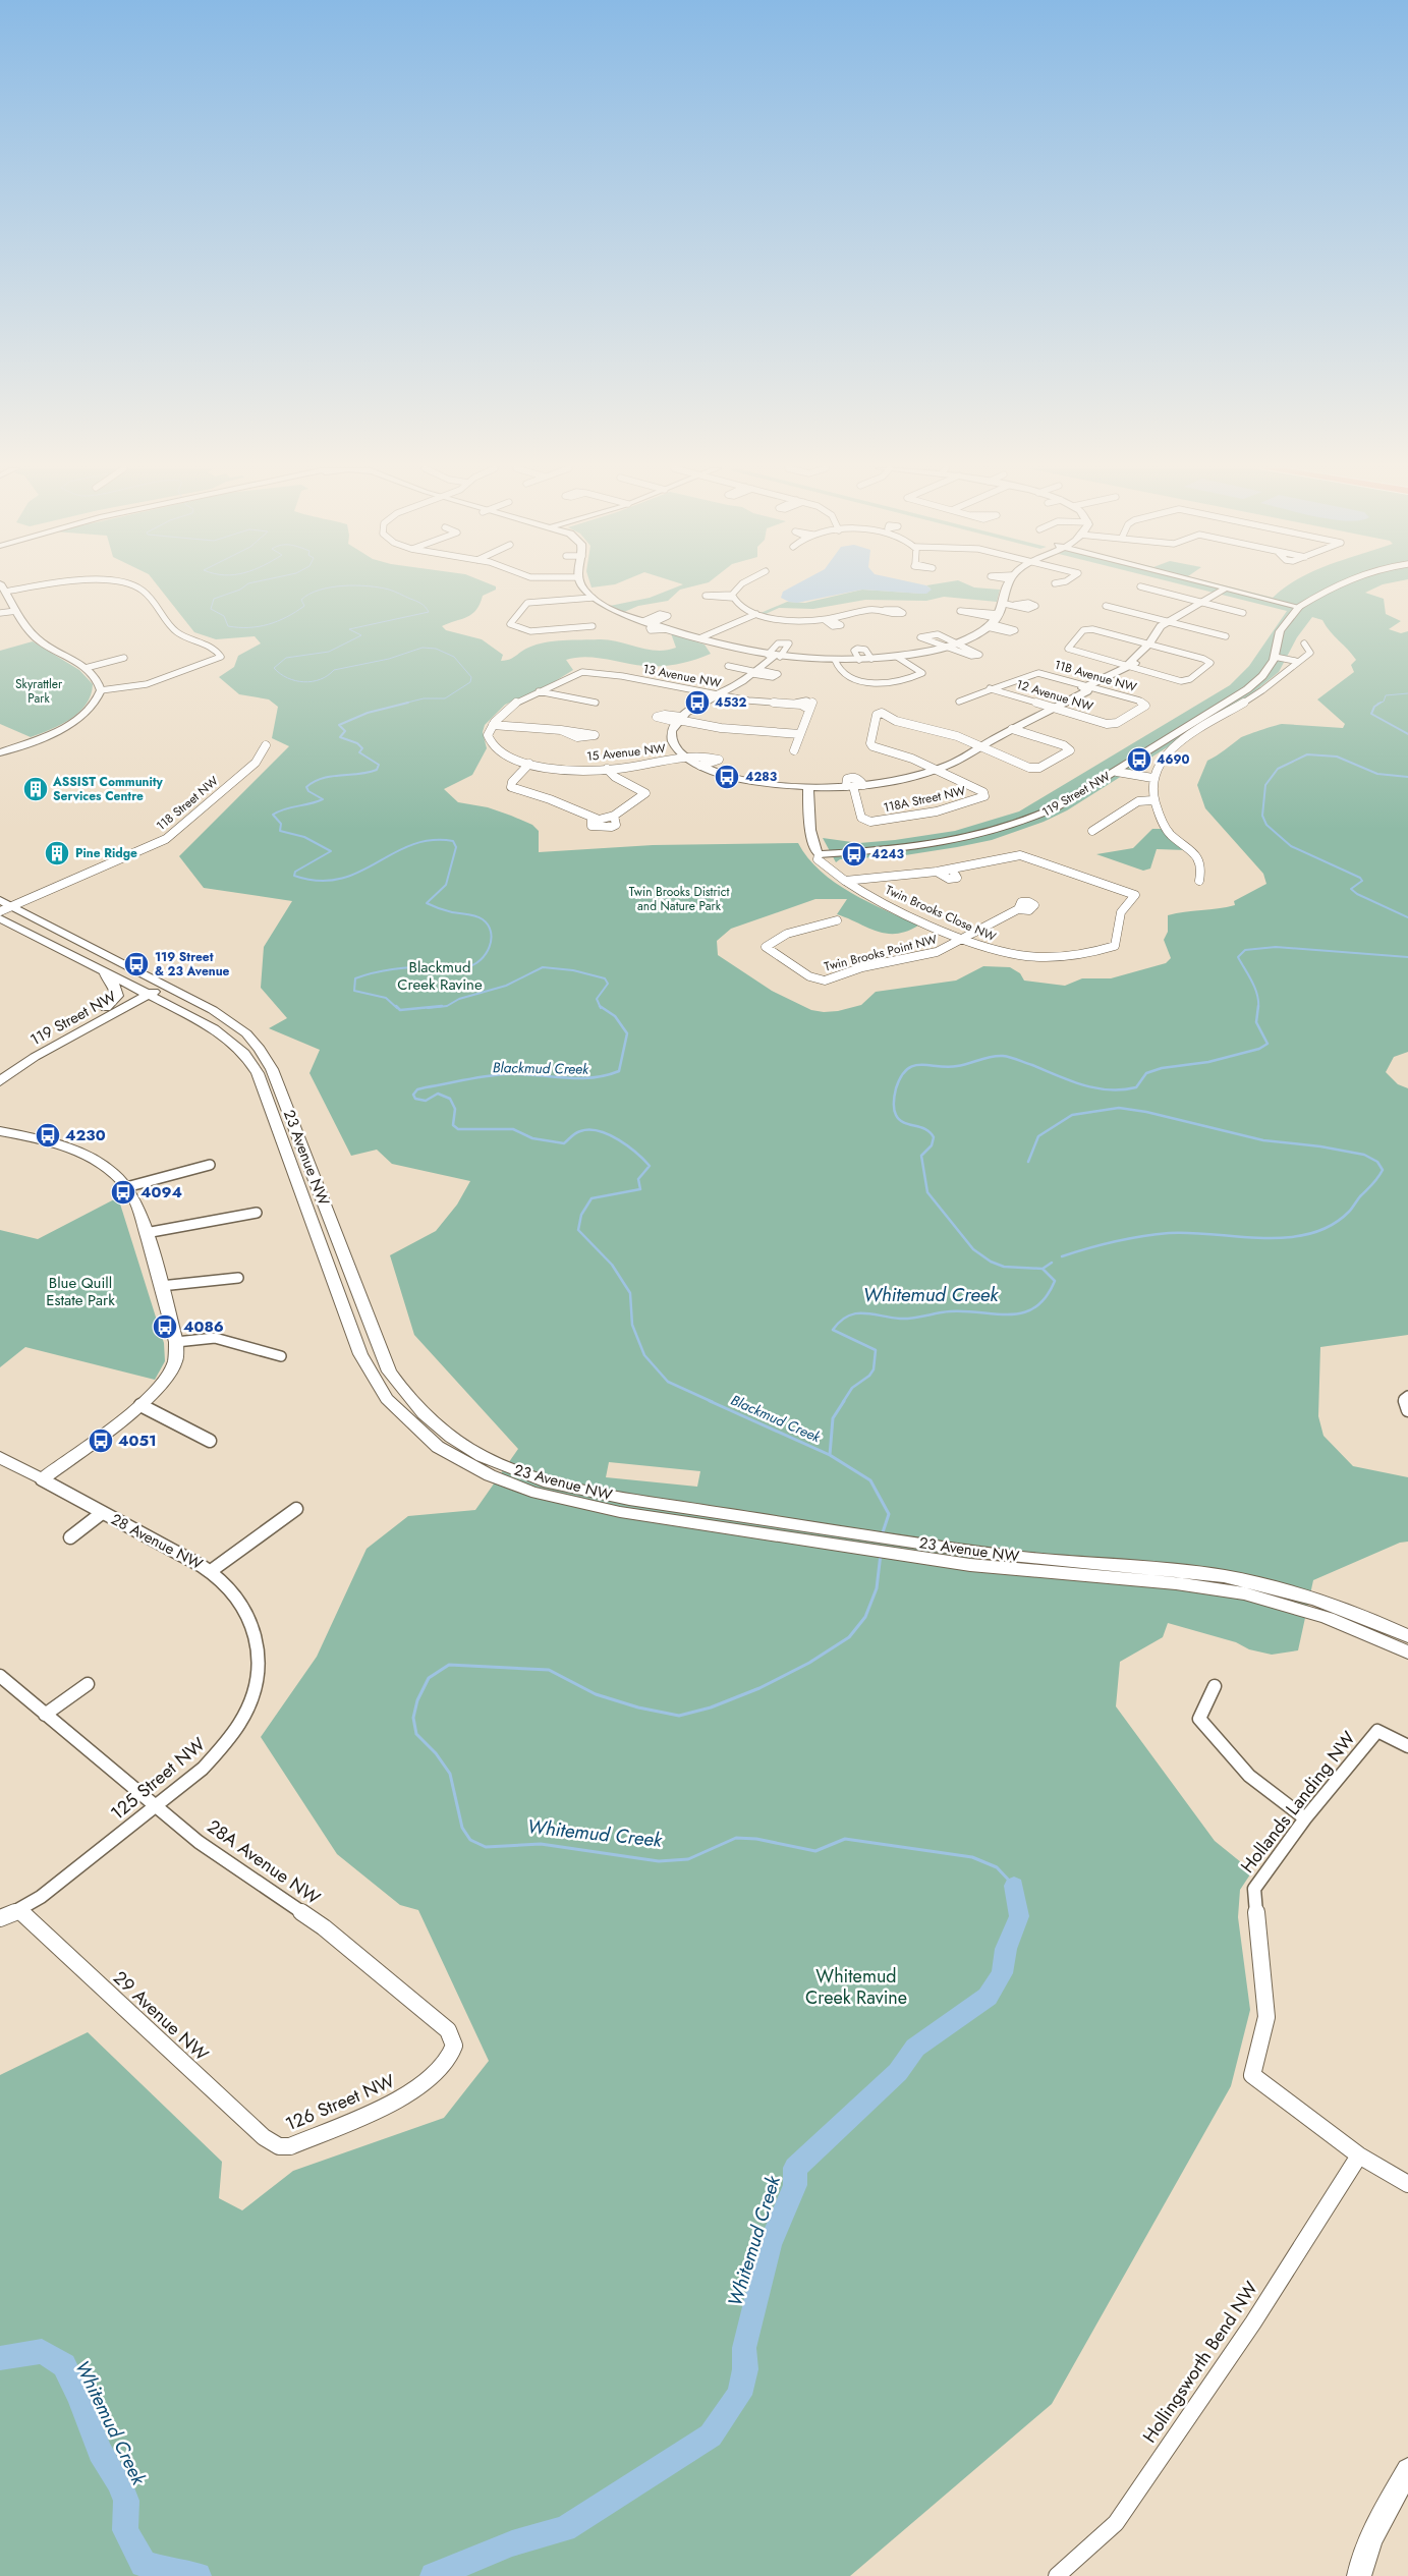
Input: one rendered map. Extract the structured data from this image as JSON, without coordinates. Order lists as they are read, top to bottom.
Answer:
{
  "streets": {
    "street": [
      "13 Avenue NW",
      "11B Avenue NW",
      "12 Avenue NW",
      "15 Avenue NW",
      "119 Street NW",
      "118A Street NW",
      "118 Street NW",
      "Twin Brooks Close NW",
      "Twin Brooks Point NW",
      "23 Avenue NW",
      "28 Avenue NW",
      "125 Street NW",
      "Hollands Landing NW",
      "28A Avenue NW",
      "29 Avenue NW",
      "126 Street NW",
      "Hollingsworth Bend NW"
    ]
  },
  "crossings": [
    ["11B Avenue NW", "12 Avenue NW"],
    ["119 Street NW", "Twin Brooks Close NW"],
    ["119 Street NW", "23 Avenue NW"],
    ["118 Street NW", "23 Avenue NW"],
    ["Twin Brooks Close NW", "Twin Brooks Point NW"],
    ["28 Avenue NW", "125 Street NW"],
    ["125 Street NW", "28A Avenue NW"],
    ["125 Street NW", "29 Avenue NW"],
    ["Hollands Landing NW", "Hollingsworth Bend NW"],
    ["28A Avenue NW", "126 Street NW"],
    ["29 Avenue NW", "126 Street NW"]
  ],
  "water": ["Blackmud Creek", "Whitemud Creek"],
  "parks": [
    "Skyrattler Park",
    "Twin Brooks District and Nature Park",
    "Blackmud Creek Ravine",
    "Blue Quill Estate Park",
    "Whitemud Creek Ravine"
  ],
  "places": {
    "bus stop": [
      "4532",
      "4690",
      "4283",
      "4243",
      "119 Street & 23 Avenue",
      "4230",
      "4094",
      "4086",
      "4051"
    ],
    "building": ["ASSIST Community Services Centre", "Pine Ridge"]
  }
}
